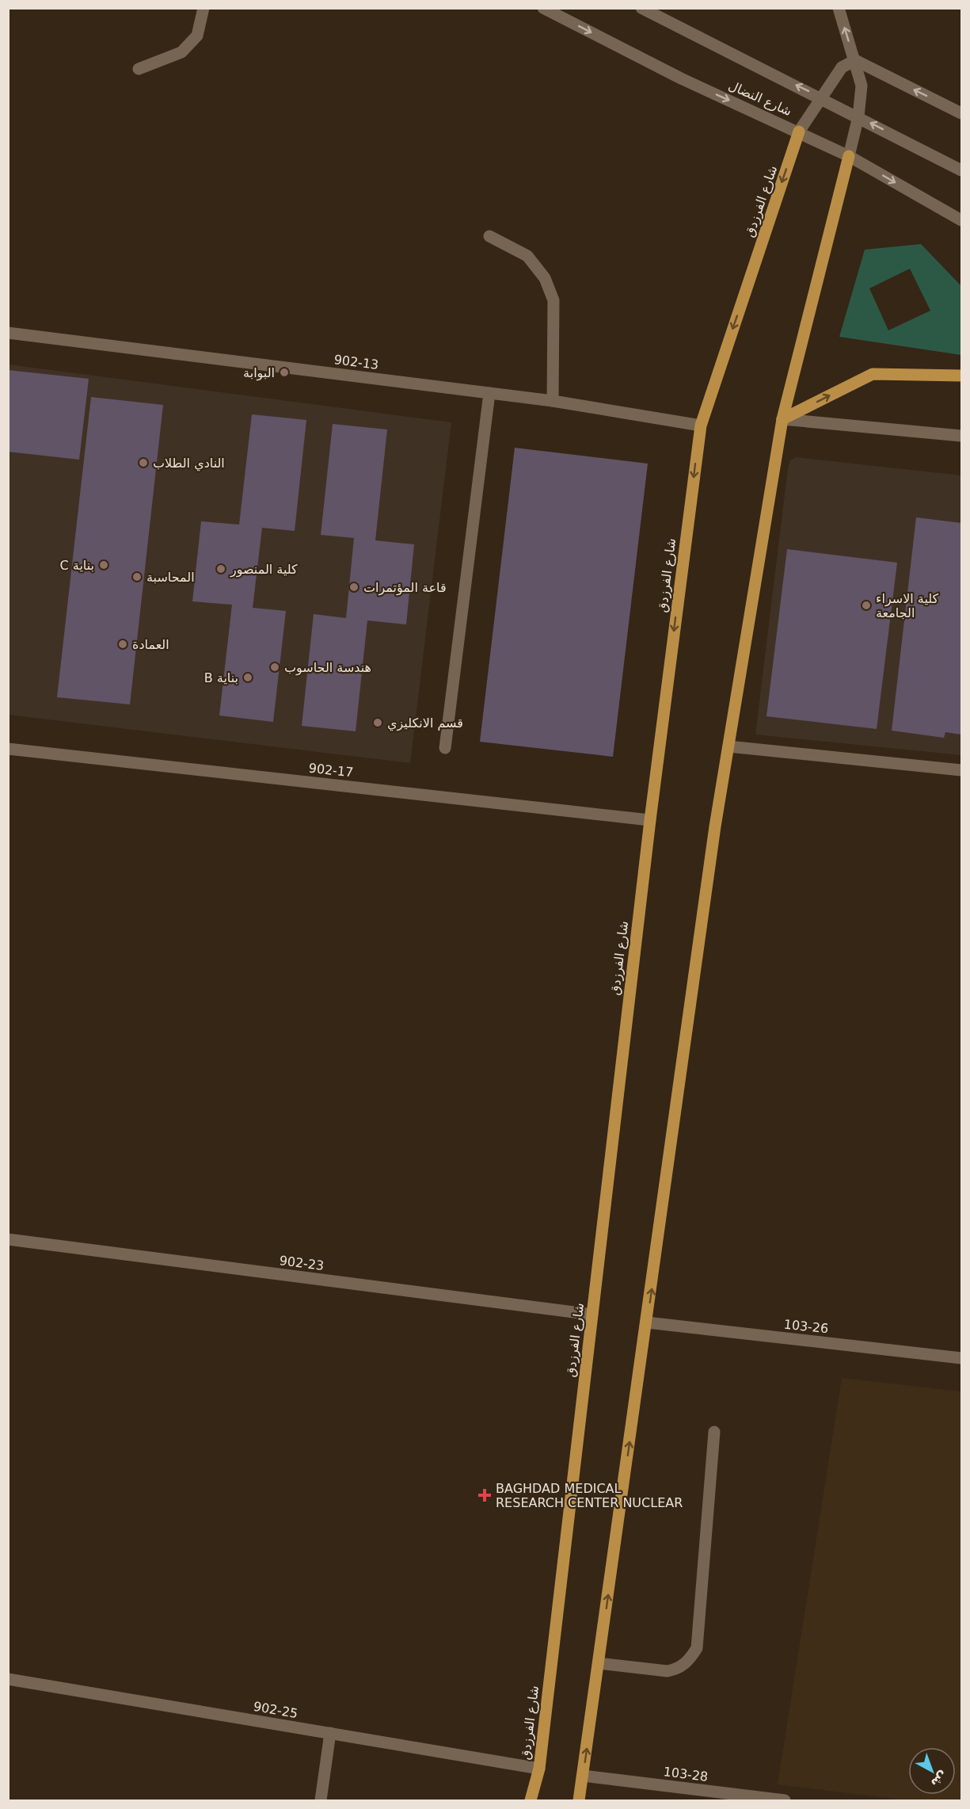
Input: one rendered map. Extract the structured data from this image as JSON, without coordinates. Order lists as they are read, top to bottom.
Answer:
{
  "streets": {
    "main road": ["شارع الفرزدق"],
    "street": [
      "شارع النضال",
      "902-13",
      "902-17",
      "902-23",
      "103-26",
      "902-25",
      "103-28"
    ]
  },
  "crossings": [
    ["شارع النضال", "شارع الفرزدق"],
    ["شارع الفرزدق", "902-13"],
    ["شارع الفرزدق", "902-17"],
    ["شارع الفرزدق", "902-23"],
    ["شارع الفرزدق", "902-25"]
  ],
  "places": {
    "other": [
      "البوابة",
      "النادي الطلاب",
      "C بناية",
      "كلية المنصور",
      "المحاسبة",
      "قاعة المؤتمرات",
      "كلية الاسراء الجامعة",
      "العمادة",
      "هندسة الحاسوب",
      "B بناية",
      "قسم الانكليزي"
    ],
    "health": ["BAGHDAD MEDICAL RESEARCH CENTER NUCLEAR"]
  },
  "north": "bottom right"
}
